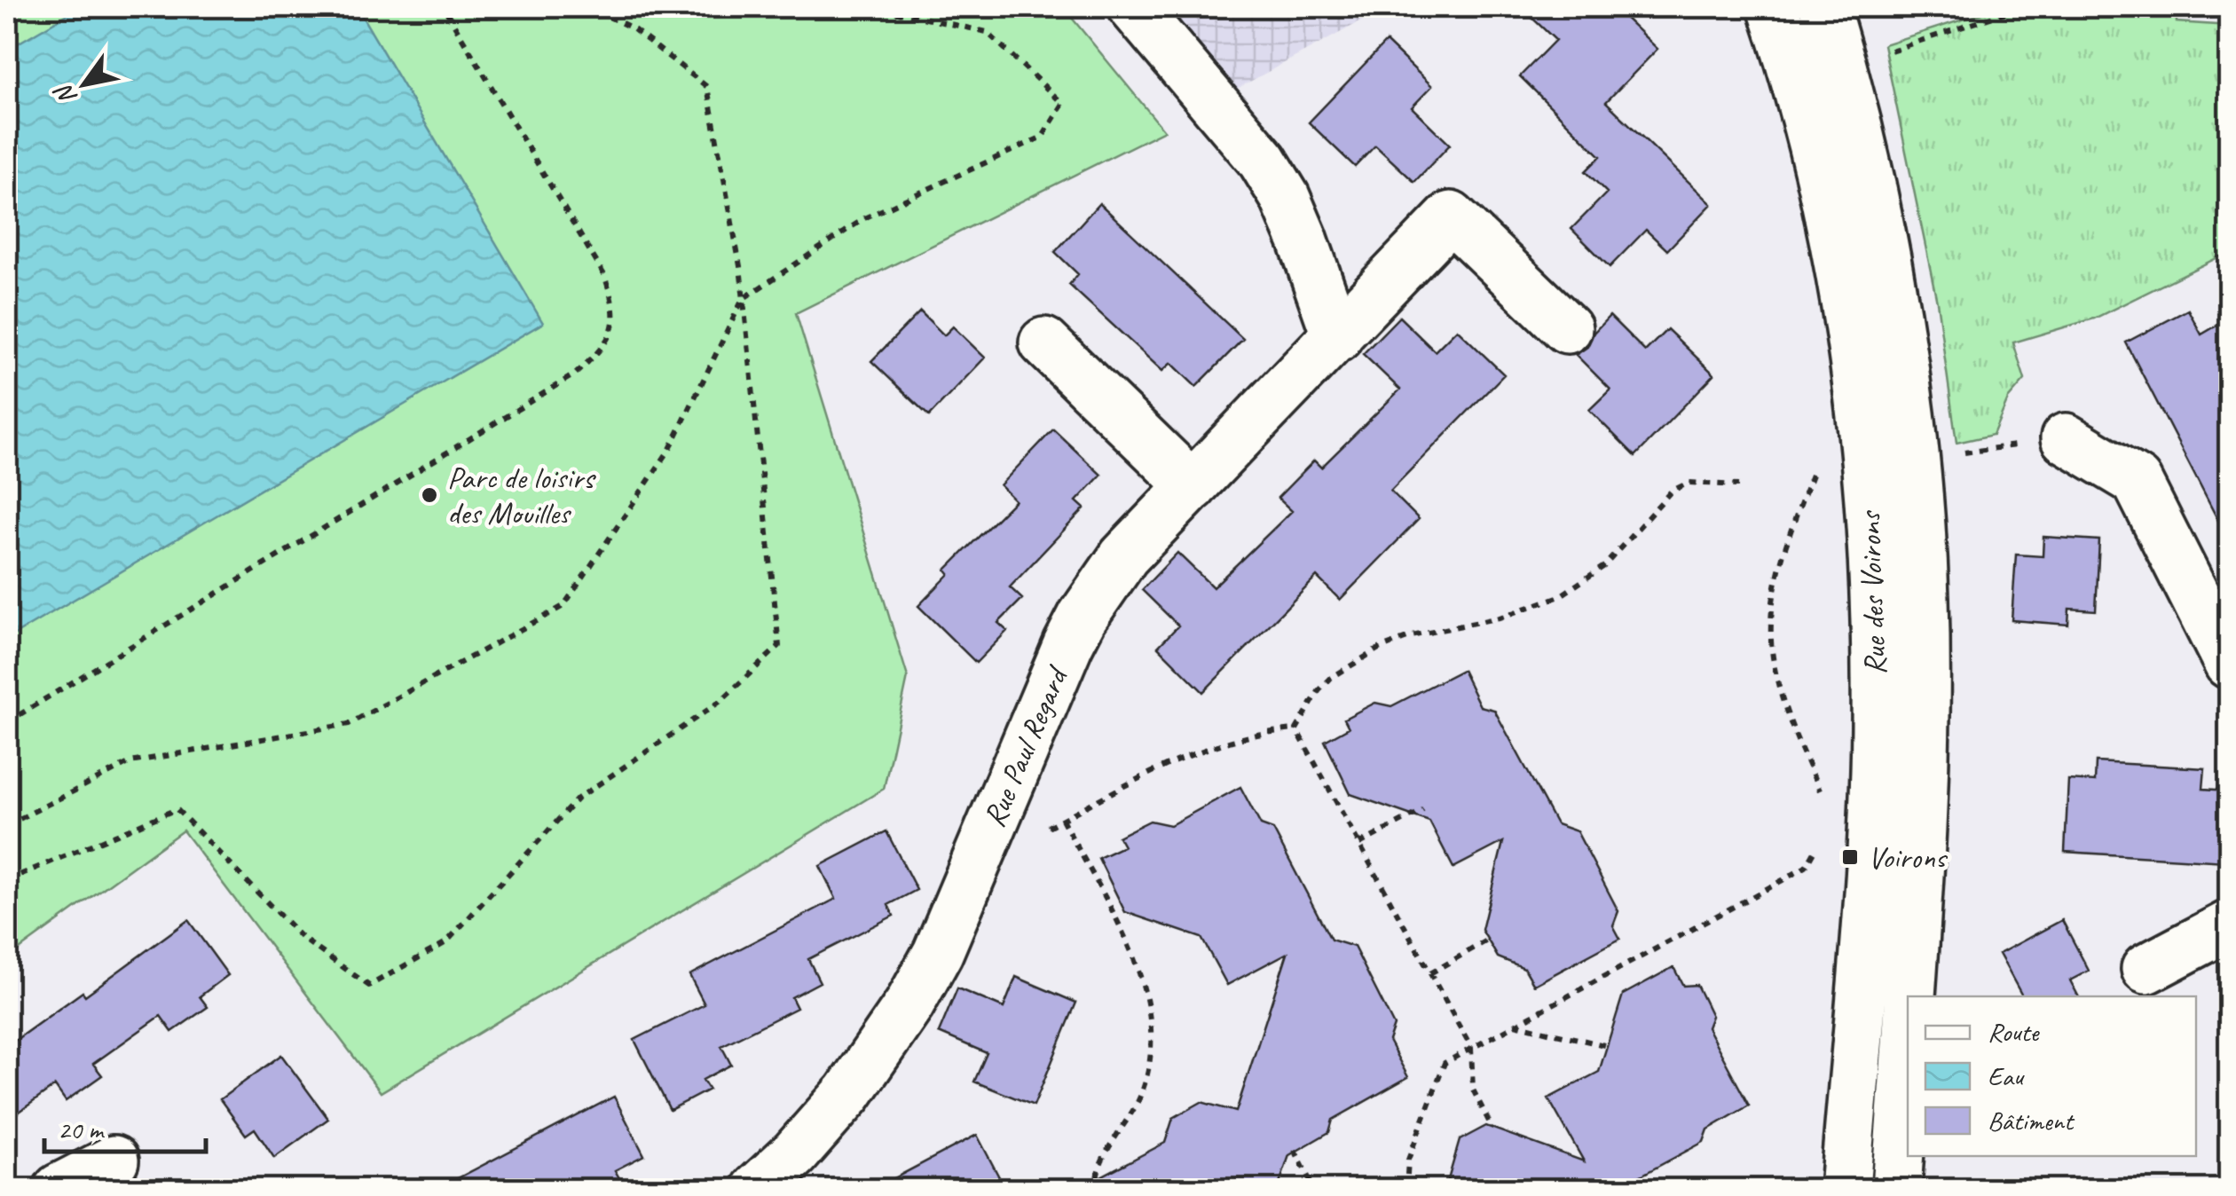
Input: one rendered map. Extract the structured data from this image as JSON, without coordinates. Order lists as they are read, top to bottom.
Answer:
{
  "streets": {
    "street": ["Rue des Voirons", "Rue Paul Regard"]
  },
  "places": {
    "other": ["Parc de loisirs des Mouilles"],
    "transit": ["Voirons"]
  },
  "legend": ["Route", "Eau", "Bâtiment"],
  "scale_bar": "20 m",
  "north": "bottom left"
}
